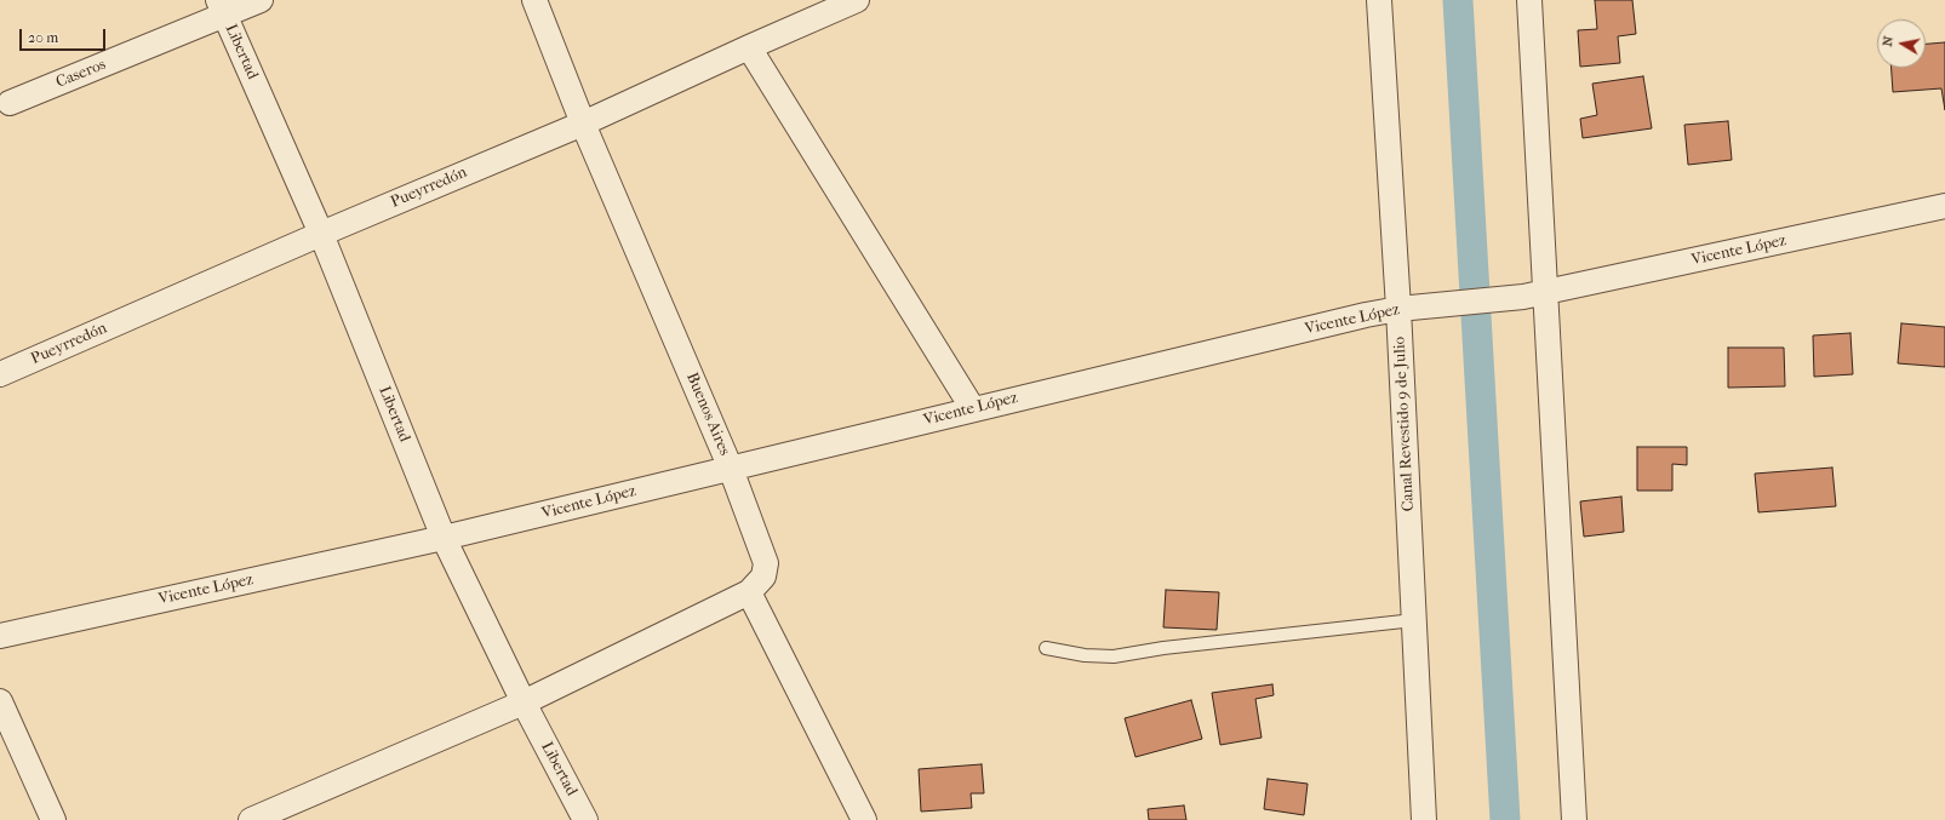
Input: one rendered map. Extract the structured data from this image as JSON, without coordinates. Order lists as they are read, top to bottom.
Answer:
{
  "streets": {
    "street": [
      "Libertad",
      "Caseros",
      "Pueyrredón",
      "Vicente López",
      "Buenos Aires",
      "Canal Revestido 9 de Julio"
    ]
  },
  "crossings": [
    ["Libertad", "Caseros"],
    ["Libertad", "Pueyrredón"],
    ["Libertad", "Vicente López"],
    ["Pueyrredón", "Buenos Aires"],
    ["Vicente López", "Buenos Aires"],
    ["Vicente López", "Canal Revestido 9 de Julio"]
  ],
  "scale_bar": "20 m",
  "north": "left"
}
